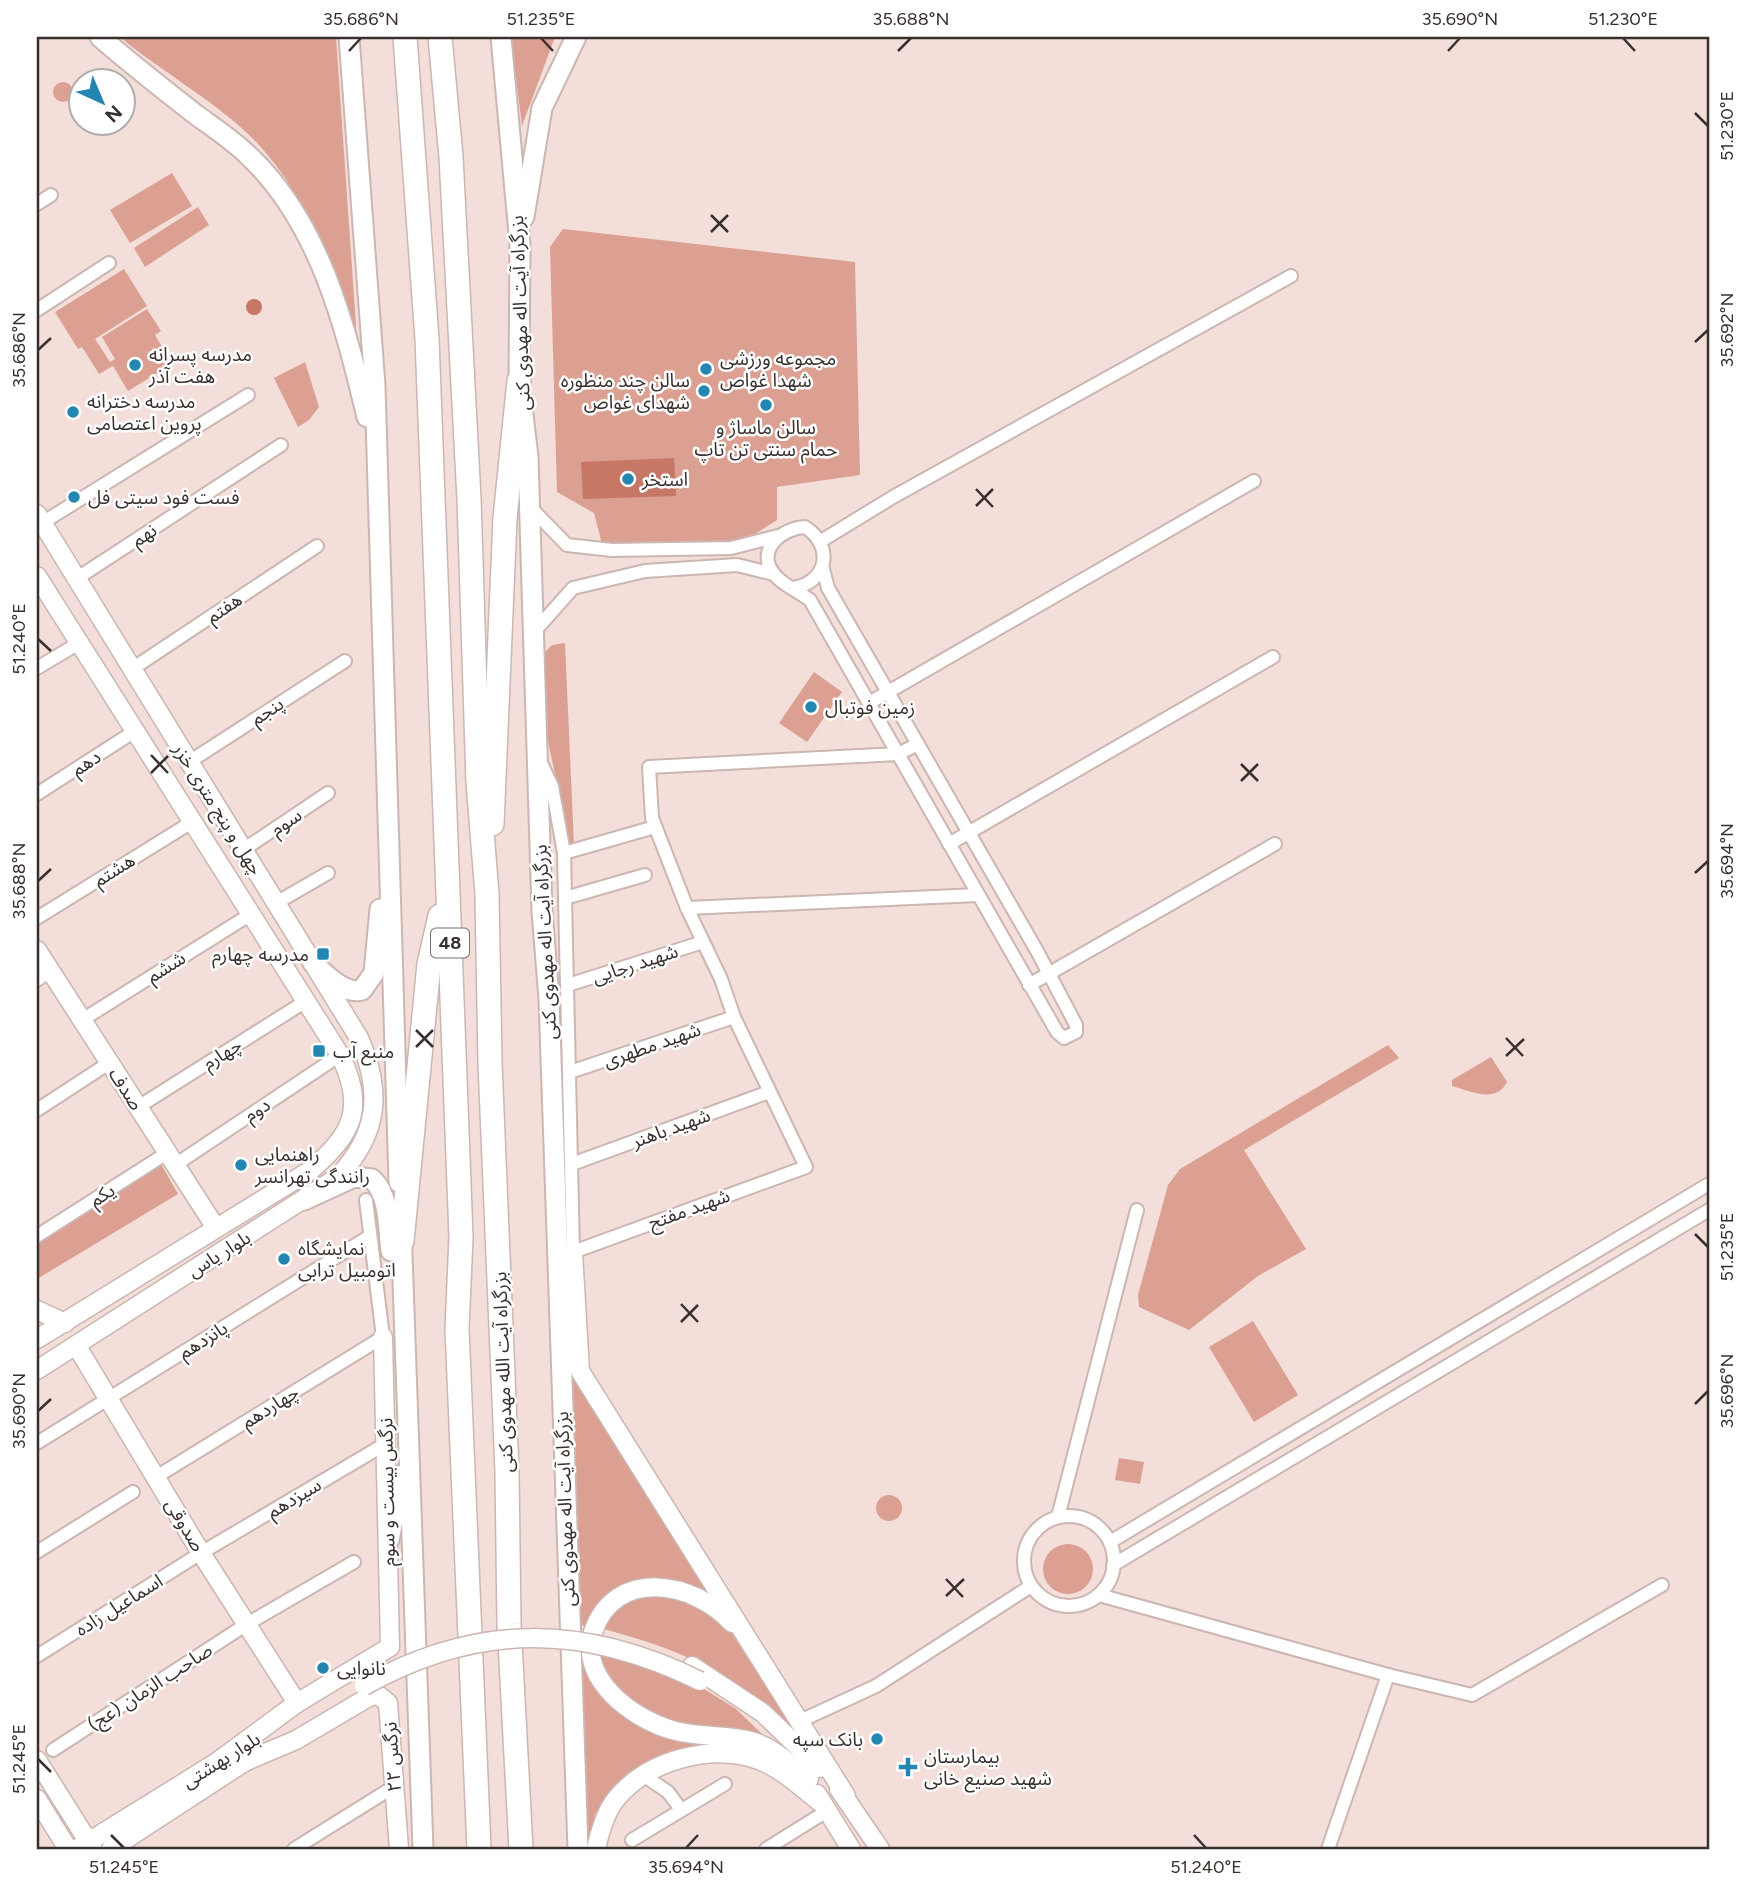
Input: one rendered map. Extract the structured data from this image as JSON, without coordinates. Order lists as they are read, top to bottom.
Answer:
{
  "streets": {
    "highway": ["48", "بزرگراه آیت الله مهدوی کنی"],
    "main road": [
      "بزرگراه آیت اله مهدوی کنی",
      "چهل و پنج متری خزر",
      "صدف",
      "بلوار یاس",
      "نرگس بیست و سوم",
      "صدوقی",
      "نرگس ۲۲",
      "بلوار بهشتی"
    ],
    "street": [
      "نهم",
      "هفتم",
      "پنجم",
      "دهم",
      "سوم",
      "هشتم",
      "شهید رجایی",
      "ششم",
      "شهید مطهری",
      "چهارم",
      "دوم",
      "شهید باهنر",
      "یکم",
      "شهید مفتح",
      "پانزدهم",
      "چهاردهم",
      "سیزدهم",
      "اسماعیل زاده",
      "صاحب الزمان (عج)"
    ]
  },
  "crossings": [
    ["نهم", "چهل و پنج متری خزر"],
    ["هفتم", "چهل و پنج متری خزر"],
    ["پنجم", "چهل و پنج متری خزر"],
    ["دهم", "چهل و پنج متری خزر"],
    ["چهل و پنج متری خزر", "سوم"],
    ["چهل و پنج متری خزر", "هشتم"],
    ["چهل و پنج متری خزر", "ششم"],
    ["چهل و پنج متری خزر", "چهارم"],
    ["چهل و پنج متری خزر", "دوم"],
    ["چهل و پنج متری خزر", "بلوار یاس"],
    ["48", "بزرگراه آیت الله مهدوی کنی"],
    ["ششم", "صدف"],
    ["چهارم", "صدف"],
    ["صدف", "دوم"],
    ["صدف", "یکم"],
    ["صدف", "بلوار یاس"],
    ["دوم", "یکم"],
    ["شهید باهنر", "شهید مفتح"],
    ["بلوار یاس", "صدوقی"],
    ["پانزدهم", "صدوقی"],
    ["چهاردهم", "نرگس بیست و سوم"],
    ["چهاردهم", "صدوقی"],
    ["نرگس بیست و سوم", "سیزدهم"],
    ["نرگس بیست و سوم", "صدوقی"],
    ["سیزدهم", "صدوقی"],
    ["سیزدهم", "اسماعیل زاده"],
    ["صدوقی", "اسماعیل زاده"],
    ["صدوقی", "صاحب الزمان (عج)"],
    ["نرگس ۲۲", "بلوار بهشتی"]
  ],
  "places": {
    "other": [
      "مدرسه پسرانه هفت آذر",
      "مجموعه ورزشی شهدا غواص",
      "سالن چند منظوره شهدای غواص",
      "سالن ماساژ و حمام سنتی تن تاپ",
      "مدرسه دخترانه پروین اعتصامی",
      "استخر",
      "فست فود سیتی فل",
      "زمین فوتبال",
      "راهنمایی رانندگی تهرانسر",
      "نمایشگاه اتومبیل ترابی",
      "نانوایی",
      "بانک سپه"
    ],
    "transit": ["مدرسه چهارم", "منبع آب"],
    "health": ["بیمارستان شهید صنیع خانی"]
  },
  "north": "bottom right",
  "coordinates": [
    "35.686°N",
    "51.235°E",
    "35.688°N",
    "35.690°N",
    "51.230°E",
    "35.692°N",
    "51.240°E",
    "35.694°N",
    "35.696°N",
    "51.245°E"
  ]
}
